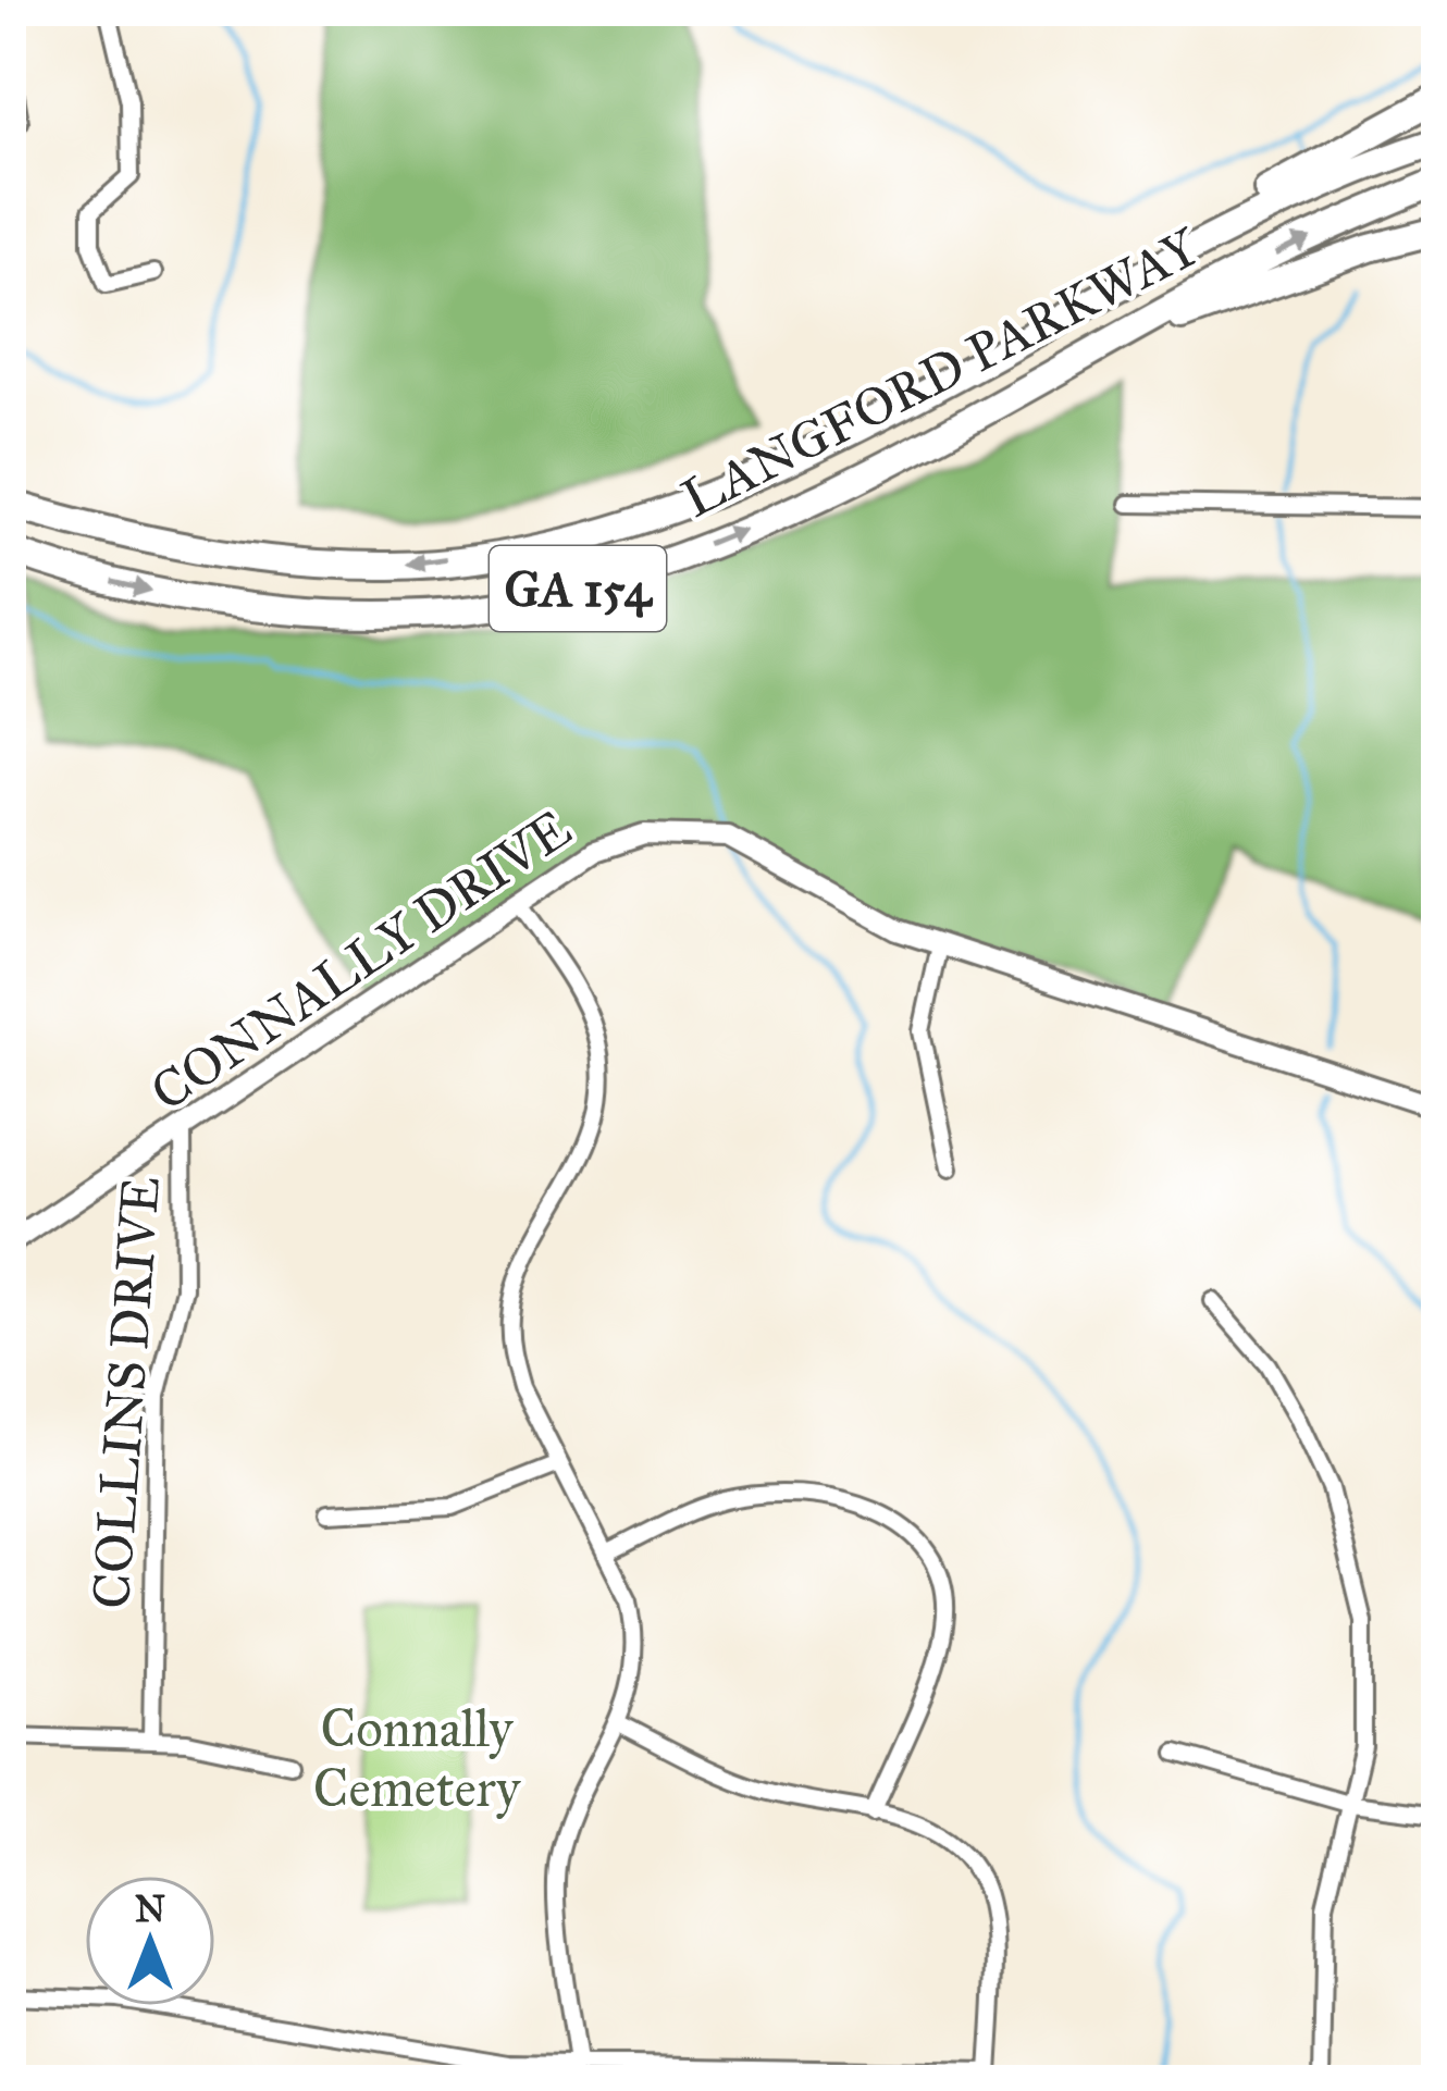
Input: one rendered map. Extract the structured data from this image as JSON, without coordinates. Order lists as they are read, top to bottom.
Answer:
{
  "streets": {
    "highway": ["LANGFORD PARKWAY", "GA 154"],
    "street": ["CONNALLY DRIVE", "COLLINS DRIVE"]
  },
  "crossings": [
    ["CONNALLY DRIVE", "COLLINS DRIVE"]
  ],
  "parks": ["Connally Cemetery"],
  "north": "top"
}
